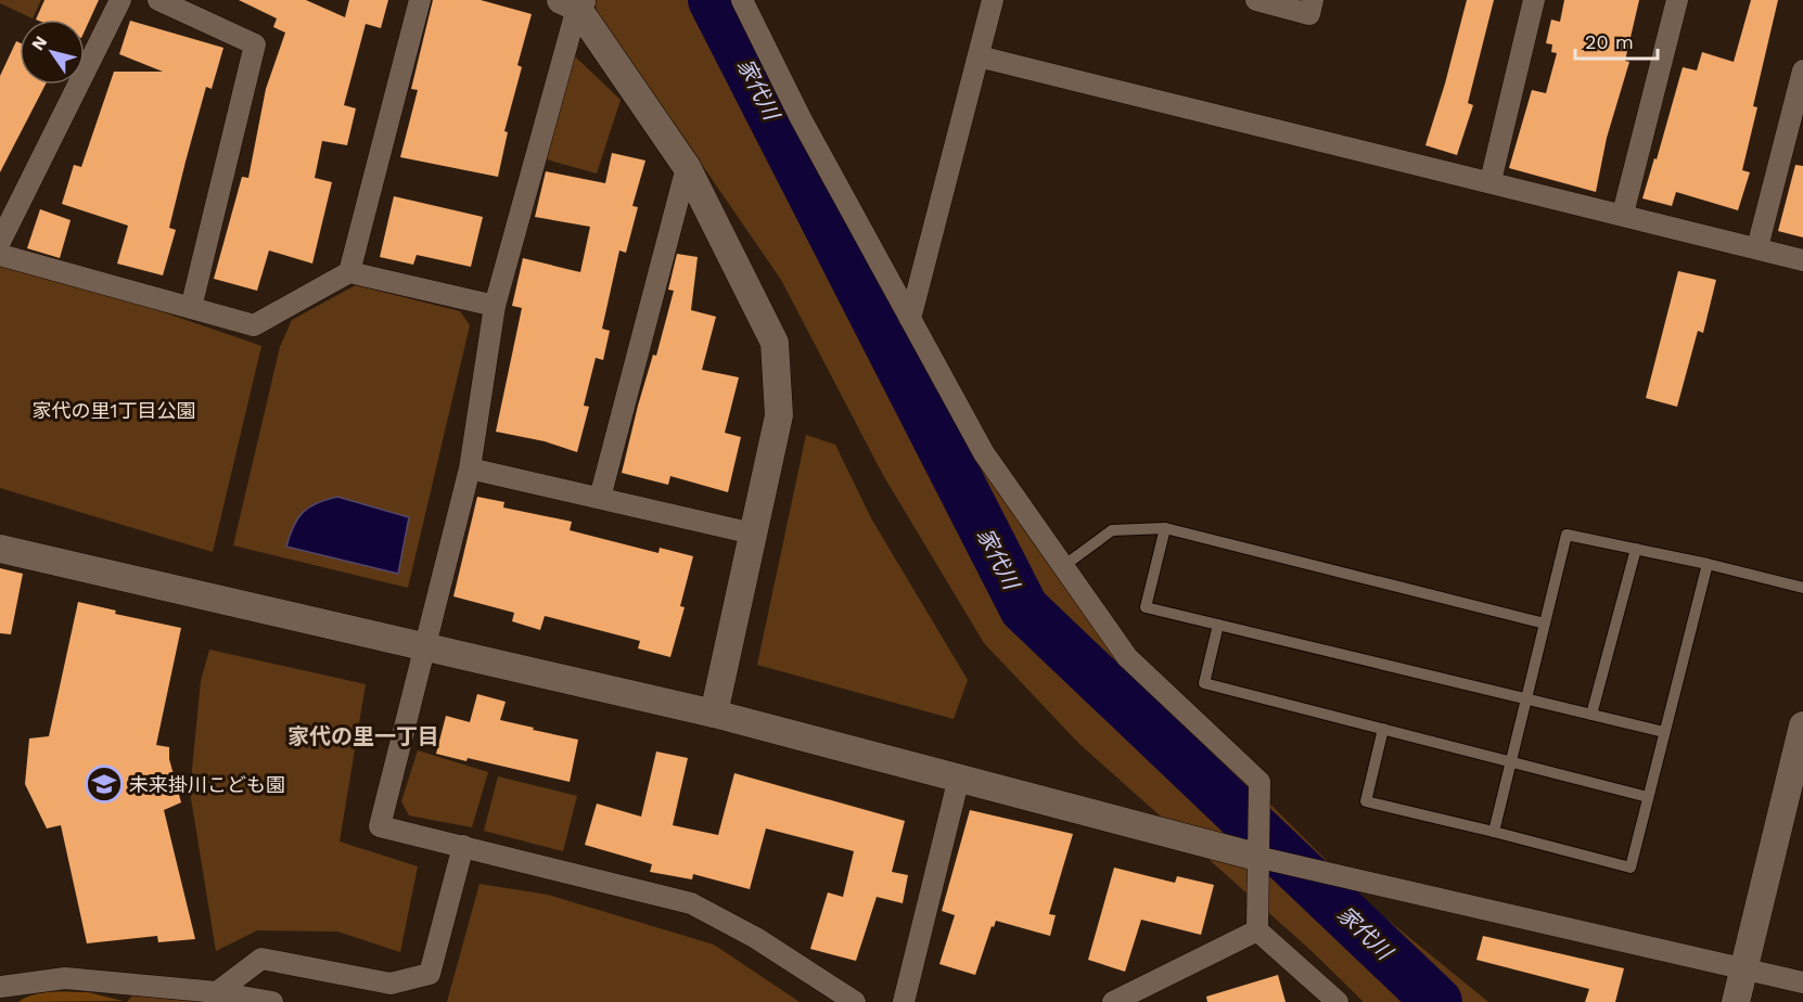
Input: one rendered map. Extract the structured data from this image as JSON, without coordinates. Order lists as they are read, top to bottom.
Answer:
{
  "districts": ["家代の里一丁目"],
  "water": ["家代川"],
  "parks": ["家代の里1丁目公園"],
  "places": {
    "school or university": ["未来掛川こども園"]
  },
  "scale_bar": "20 m",
  "north": "top left"
}
